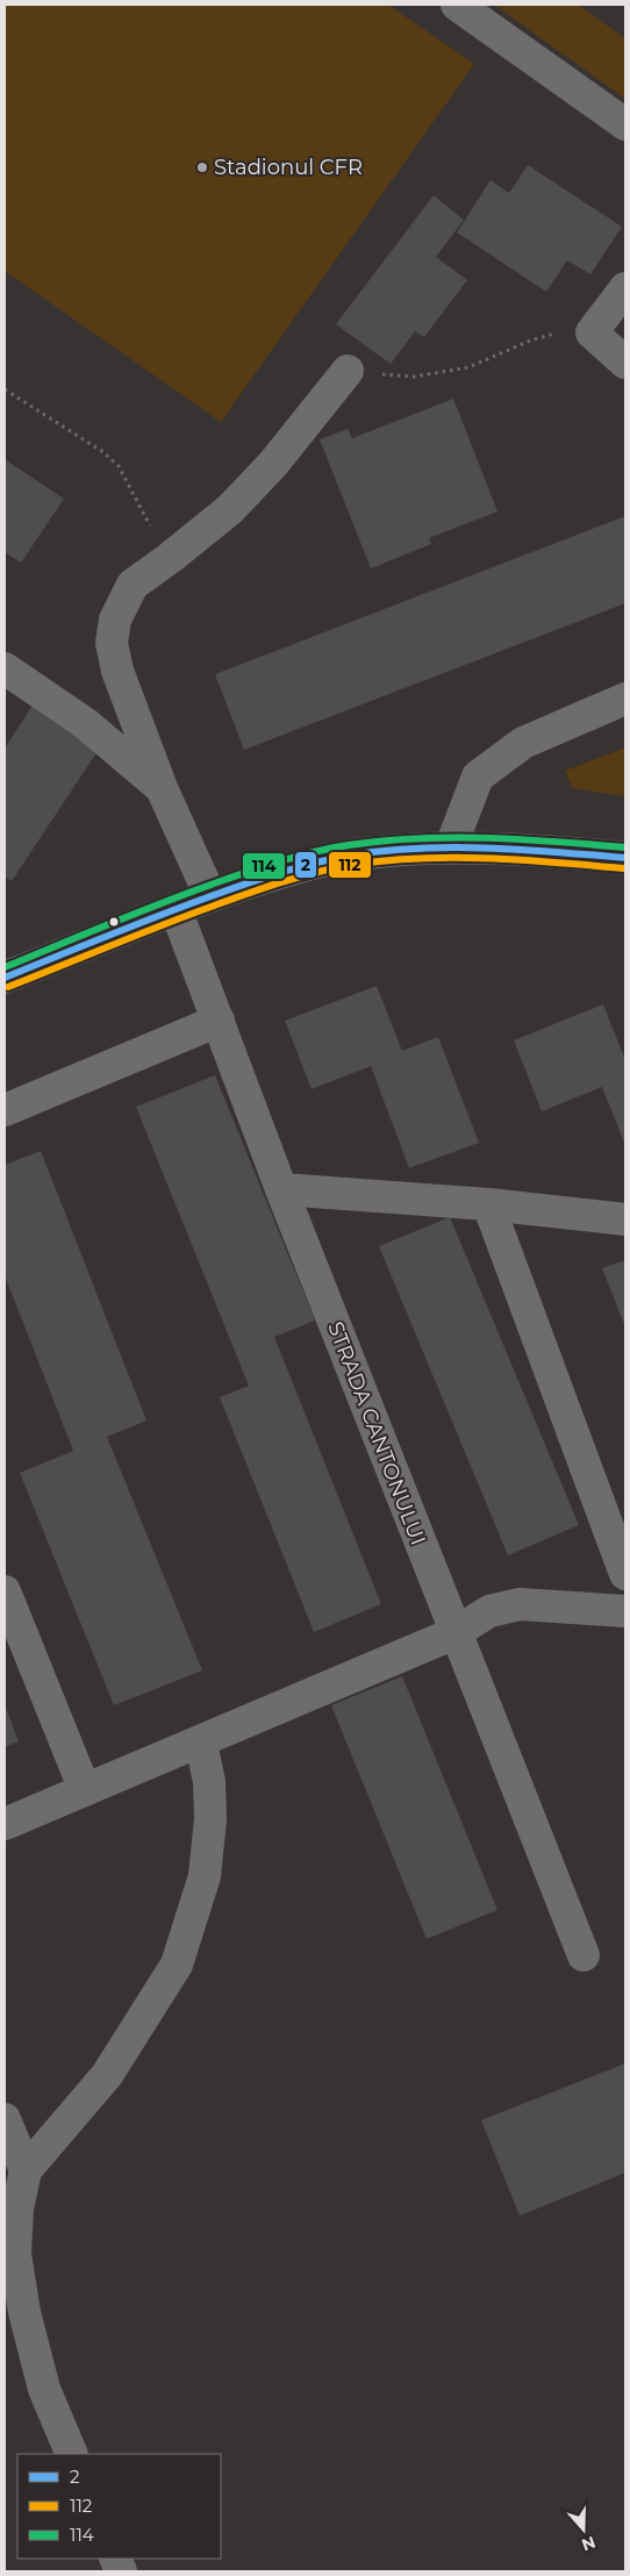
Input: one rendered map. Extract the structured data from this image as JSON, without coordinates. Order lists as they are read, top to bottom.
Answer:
{
  "streets": {
    "street": ["STRADA CANTONULUI"]
  },
  "places": ["Stadionul CFR"],
  "lines": ["transit line 114", "transit line 2", "transit line 112"],
  "legend": ["2", "112", "114"],
  "north": "bottom"
}
